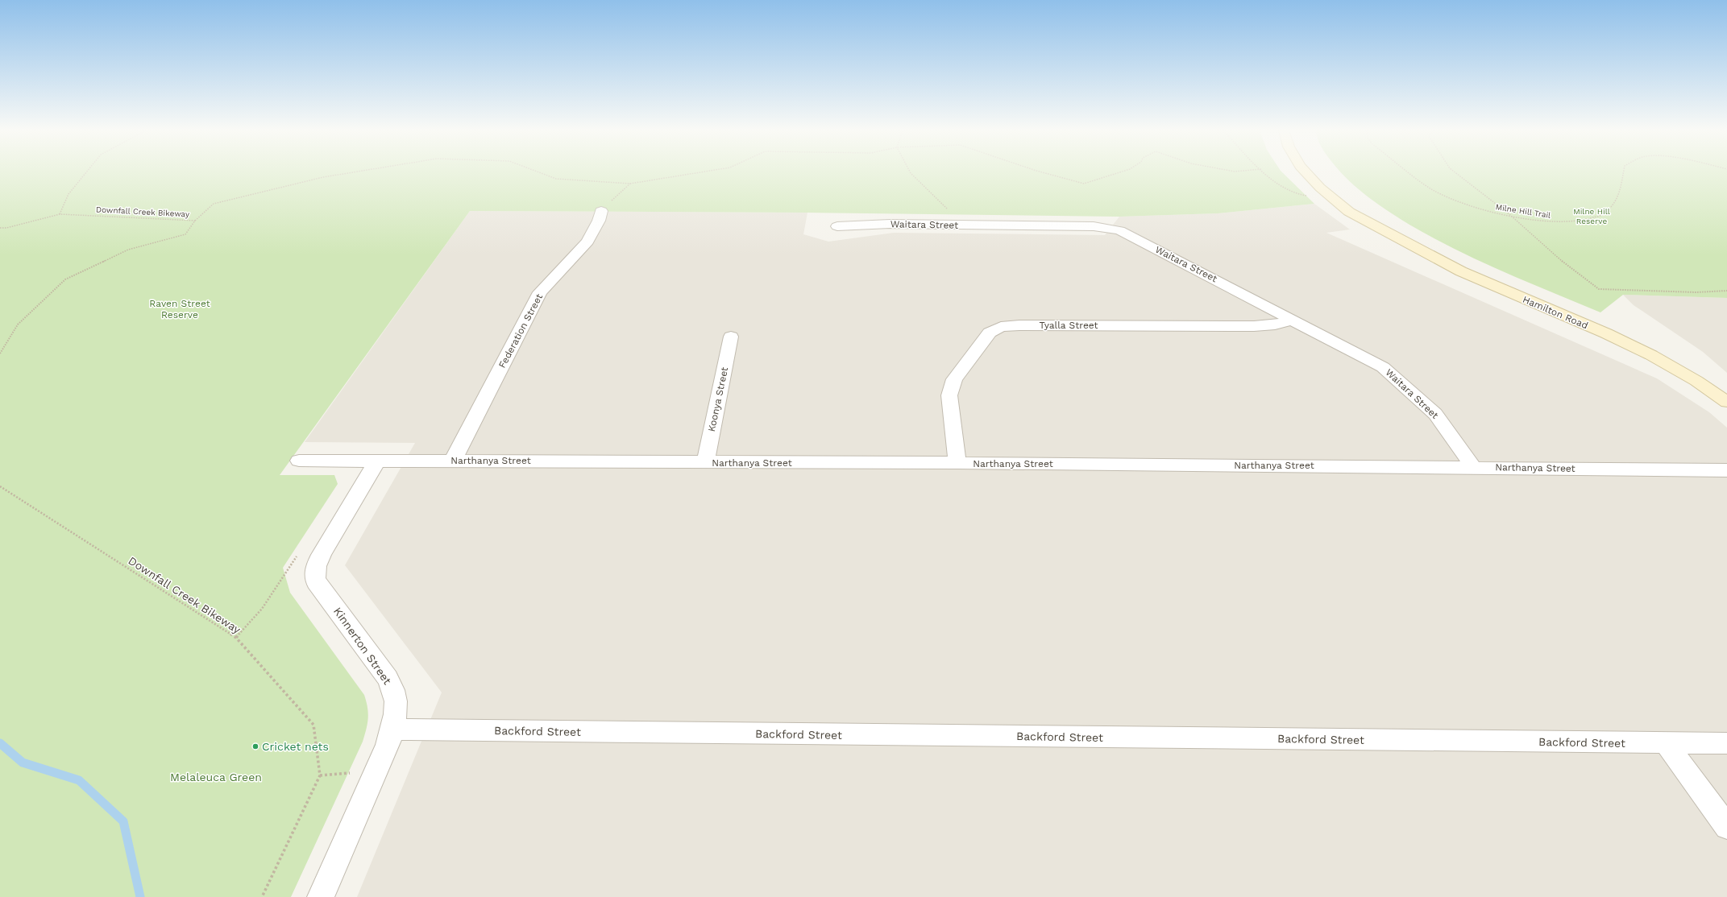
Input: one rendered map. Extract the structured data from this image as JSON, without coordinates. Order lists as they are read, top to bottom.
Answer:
{
  "streets": {
    "main road": ["Hamilton Road"],
    "street": [
      "Waitara Street",
      "Tyalla Street",
      "Federation Street",
      "Koonya Street",
      "Narthanya Street",
      "Kinnerton Street",
      "Backford Street"
    ],
    "path": ["Milne Hill Trail", "Downfall Creek Bikeway"]
  },
  "crossings": [
    ["Waitara Street", "Tyalla Street"],
    ["Waitara Street", "Narthanya Street"],
    ["Tyalla Street", "Narthanya Street"],
    ["Federation Street", "Narthanya Street"],
    ["Koonya Street", "Narthanya Street"],
    ["Narthanya Street", "Kinnerton Street"],
    ["Kinnerton Street", "Backford Street"]
  ],
  "parks": ["Milne Hill Reserve", "Raven Street Reserve", "Melaleuca Green"],
  "places": ["Cricket nets"]
}
